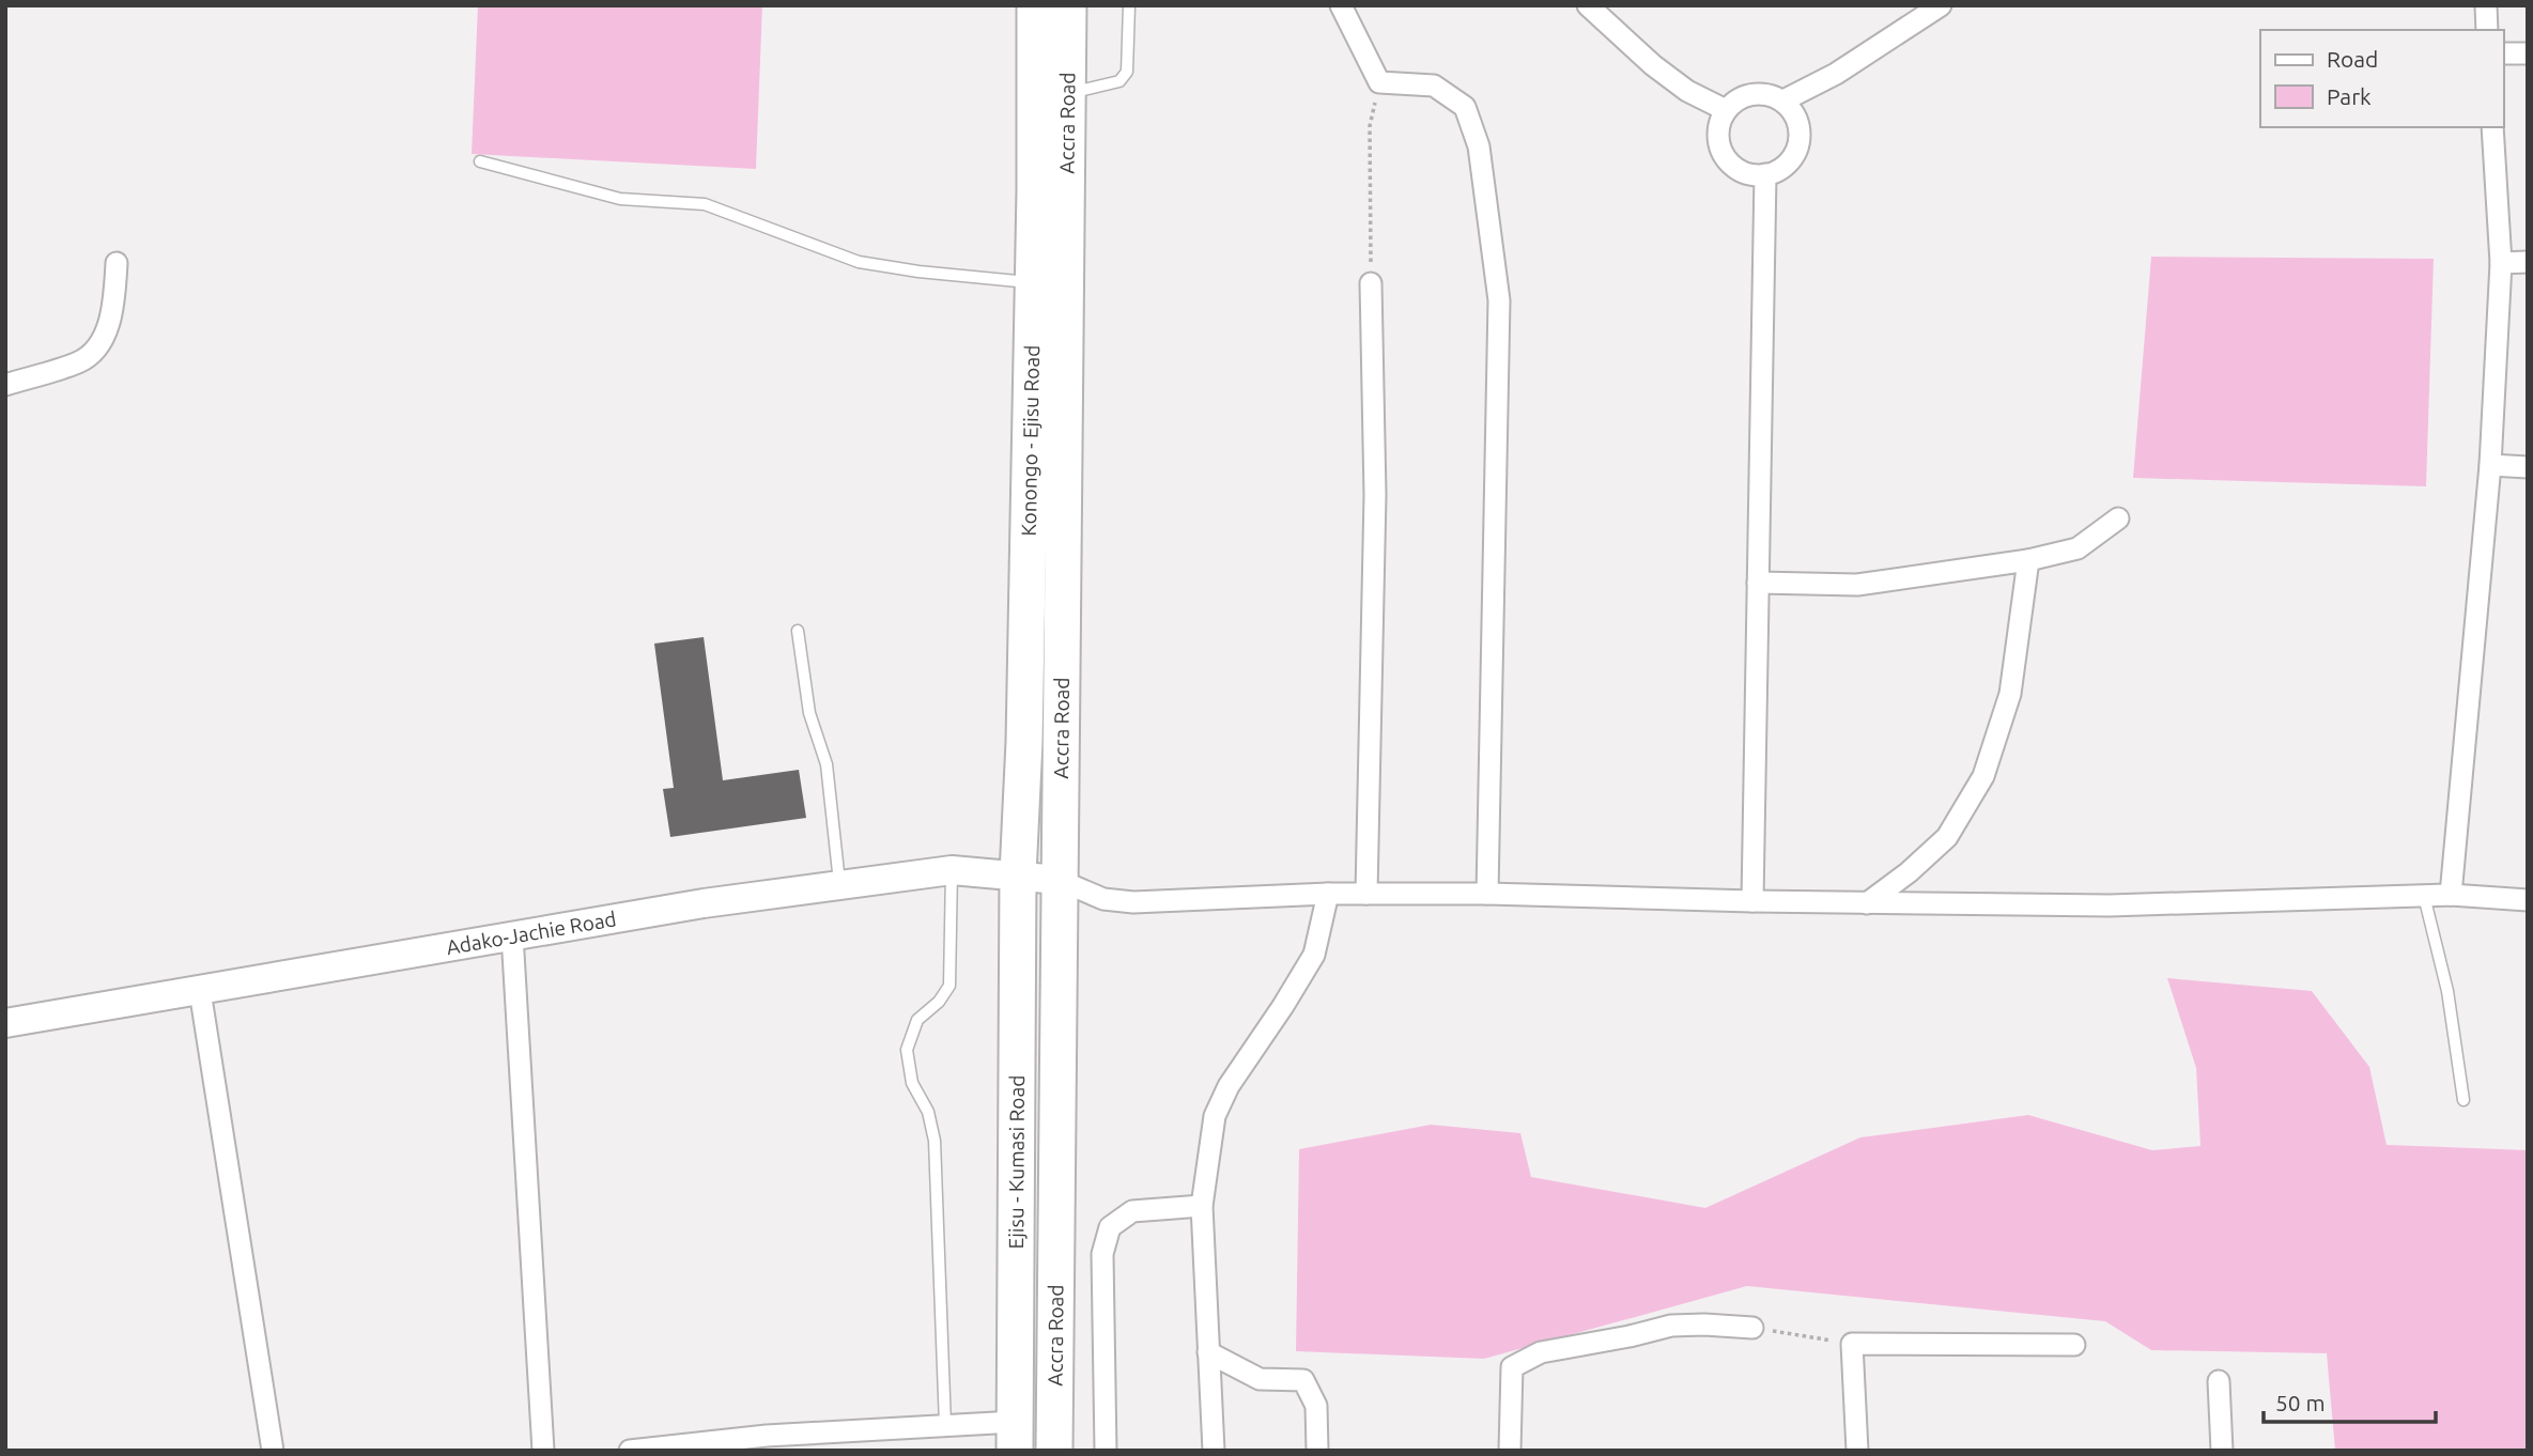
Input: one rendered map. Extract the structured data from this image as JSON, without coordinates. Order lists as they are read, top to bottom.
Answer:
{
  "streets": {
    "highway": ["Accra Road", "Konongo - Ejisu Road", "Ejisu - Kumasi Road"],
    "street": ["Adako-Jachie Road"]
  },
  "crossings": [
    ["Accra Road", "Adako-Jachie Road"],
    ["Konongo - Ejisu Road", "Adako-Jachie Road"],
    ["Konongo - Ejisu Road", "Ejisu - Kumasi Road"],
    ["Adako-Jachie Road", "Ejisu - Kumasi Road"]
  ],
  "legend": ["Road", "Park"],
  "scale_bar": "50 m"
}
